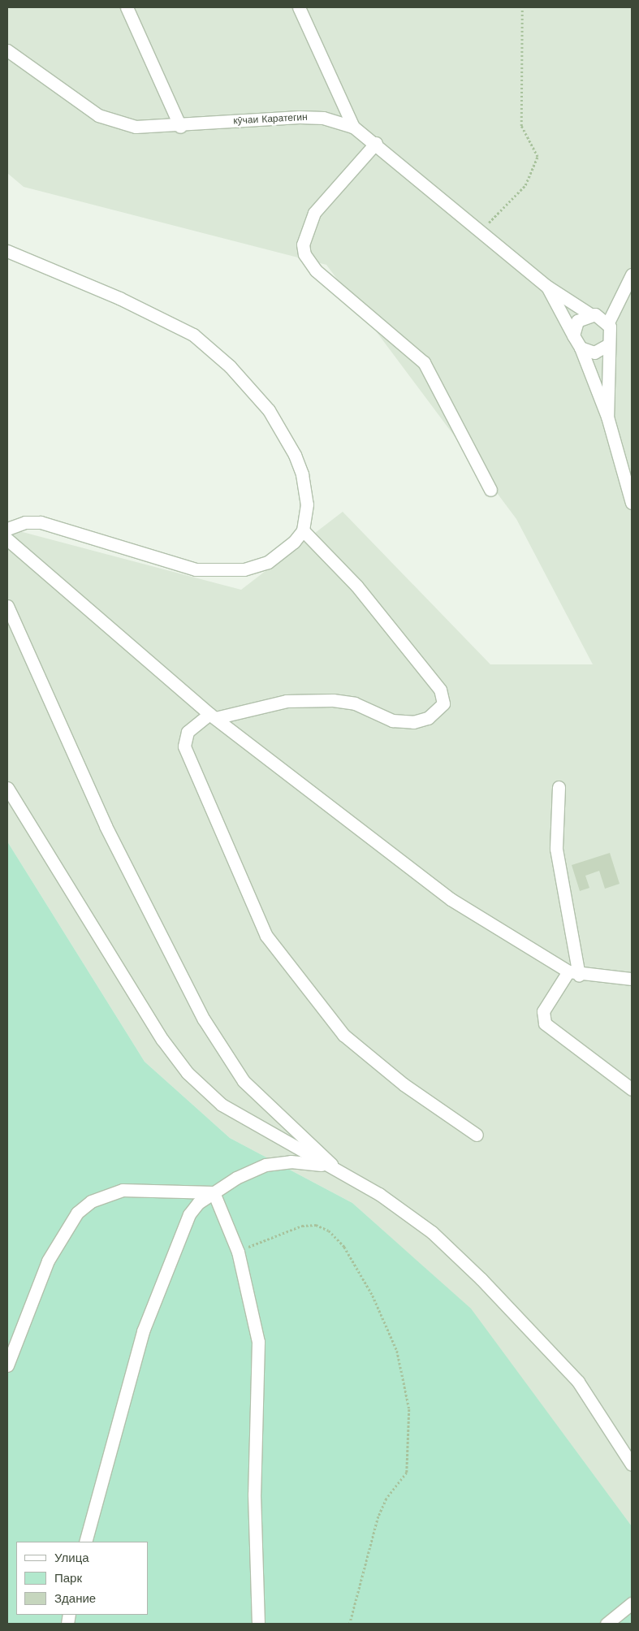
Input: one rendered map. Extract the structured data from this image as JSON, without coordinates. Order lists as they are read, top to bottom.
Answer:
{
  "streets": {
    "street": ["кӯчаи Каратегин"]
  },
  "legend": ["Улица", "Парк", "Здание"]
}
